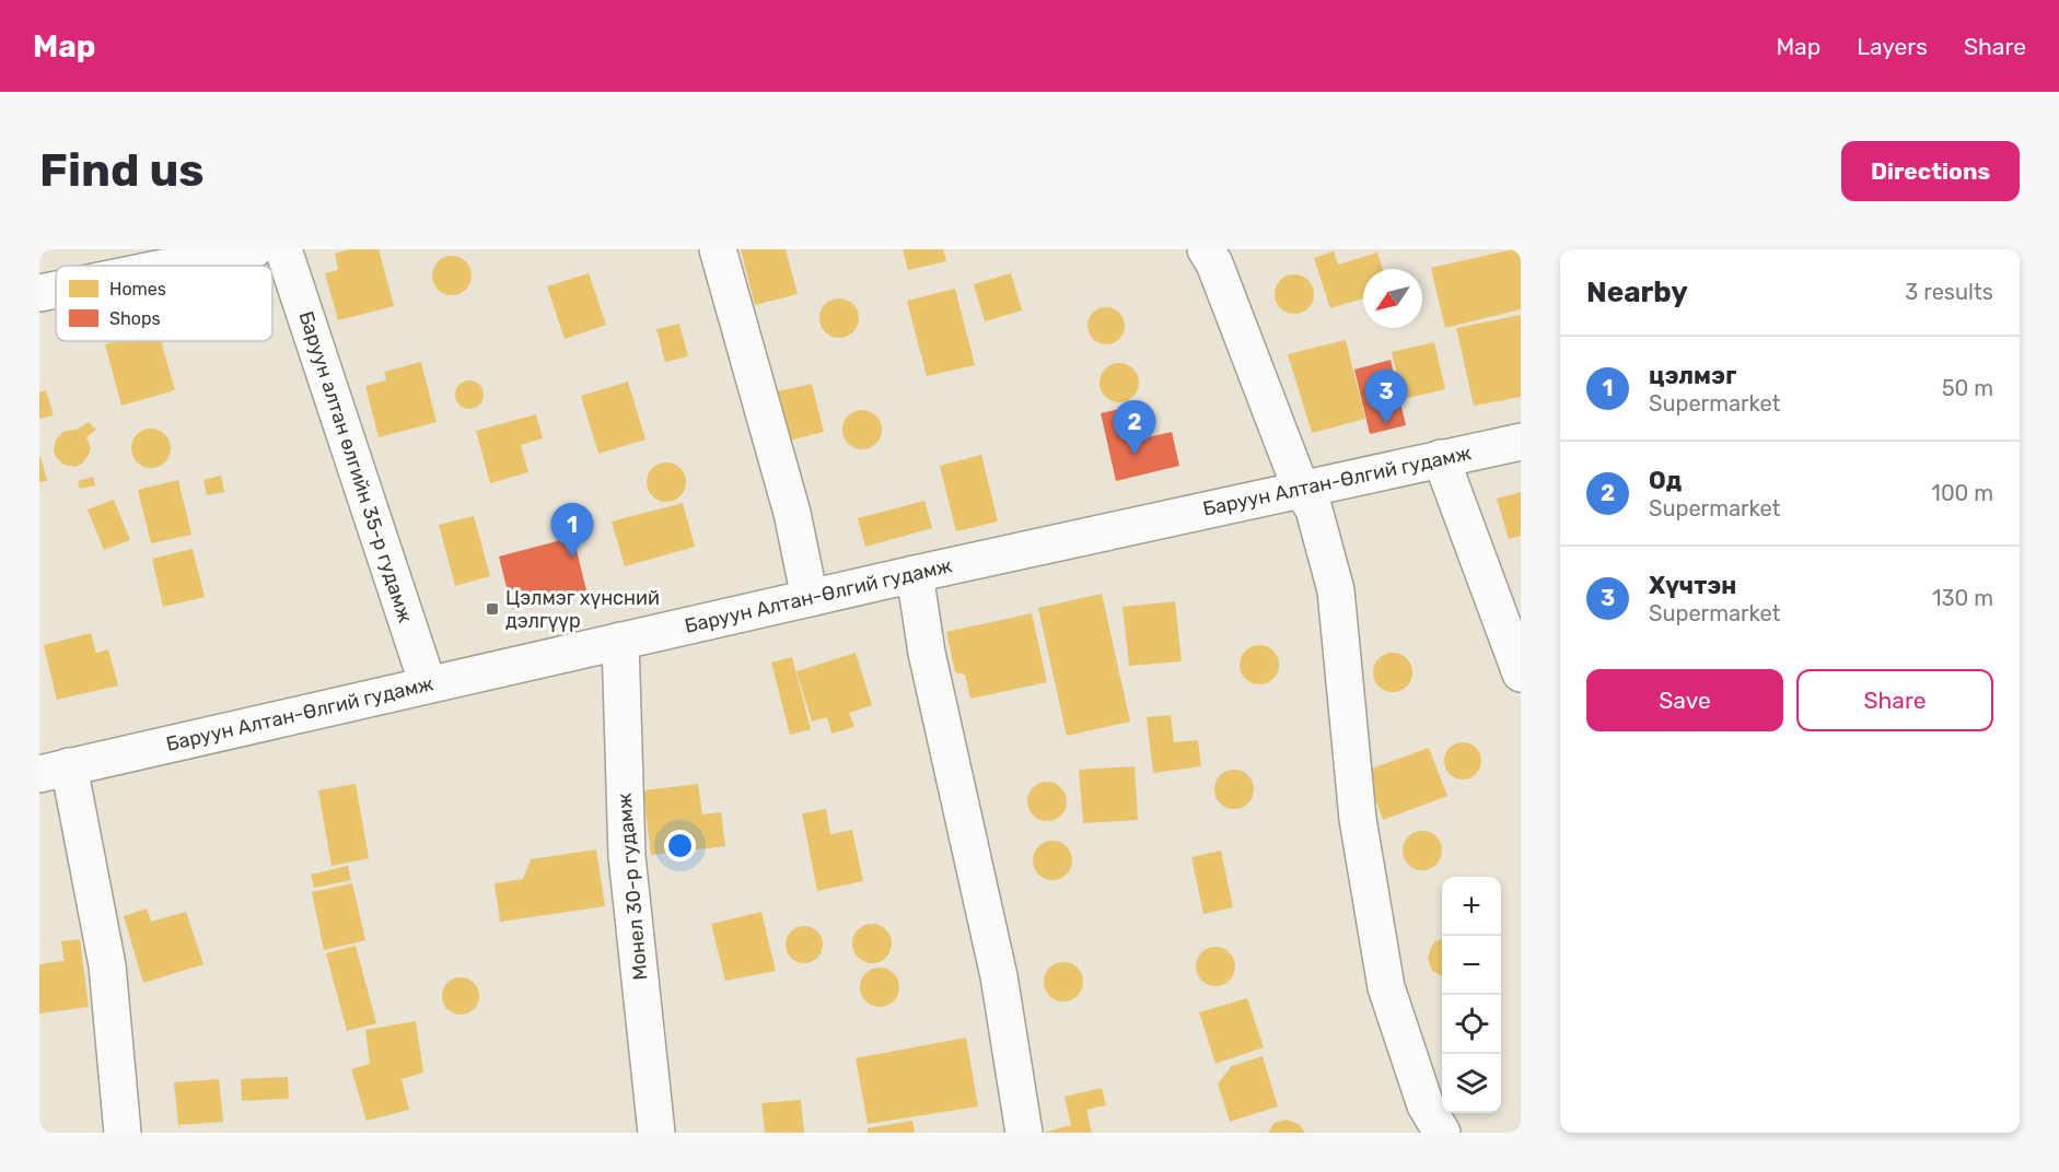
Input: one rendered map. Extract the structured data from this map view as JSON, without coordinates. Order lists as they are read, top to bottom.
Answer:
{
  "streets": {
    "street": ["Баруун алтан өлгийн 35-р гудамж", "Баруун Алтан-Өлгий гудамж", "Монел 30-р гудамж"]
  },
  "crossings": [
    ["Баруун алтан өлгийн 35-р гудамж", "Баруун Алтан-Өлгий гудамж"],
    ["Баруун Алтан-Өлгий гудамж", "Монел 30-р гудамж"]
  ],
  "places": {
    "transit": ["Цэлмэг хүнсний дэлгүүр"]
  },
  "legend": ["Homes", "Shops"],
  "north": "bottom left",
  "page": {
    "header": "Map",
    "nav": ["Map", "Layers", "Share"],
    "buttons": [
      "Directions",
      ["Save", "Share"]
    ],
    "title": "Find us",
    "heading": ["Nearby", "3 results"],
    "list": [
      {
        "mark": "1",
        "name": "цэлмэг",
        "note": "Supermarket",
        "value": "50 m"
      },
      {
        "mark": "2",
        "name": "Од",
        "note": "Supermarket",
        "value": "100 m"
      },
      {
        "mark": "3",
        "name": "Хүчтэн",
        "note": "Supermarket",
        "value": "130 m"
      }
    ],
    "pins": ["3", "2", "1"],
    "map_buttons": ["+", "−"]
  }
}
